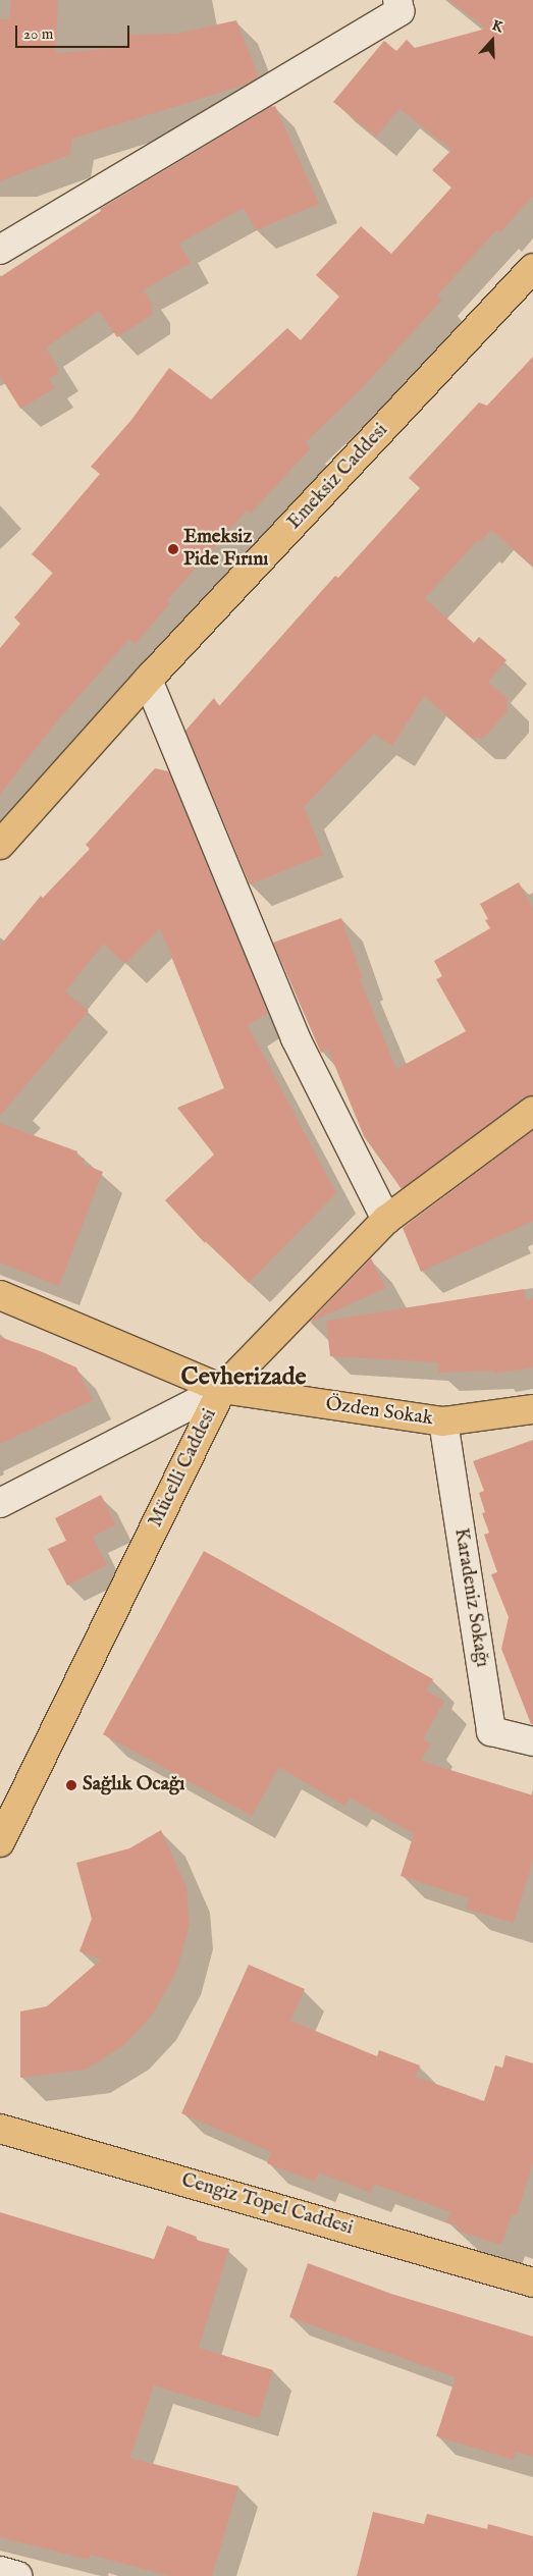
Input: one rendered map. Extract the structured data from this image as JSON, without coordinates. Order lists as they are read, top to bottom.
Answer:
{
  "streets": {
    "main road": [
      "Emeksiz Caddesi",
      "Özden Sokak",
      "Mücelli Caddesi",
      "Cengiz Topel Caddesi"
    ],
    "street": ["Karadeniz Sokağı"]
  },
  "crossings": [
    ["Özden Sokak", "Mücelli Caddesi"],
    ["Özden Sokak", "Karadeniz Sokağı"]
  ],
  "districts": ["Cevherizade"],
  "places": ["Emeksiz Pide Fırını", "Sağlık Ocağı"],
  "scale_bar": "20 m",
  "north": "top"
}
